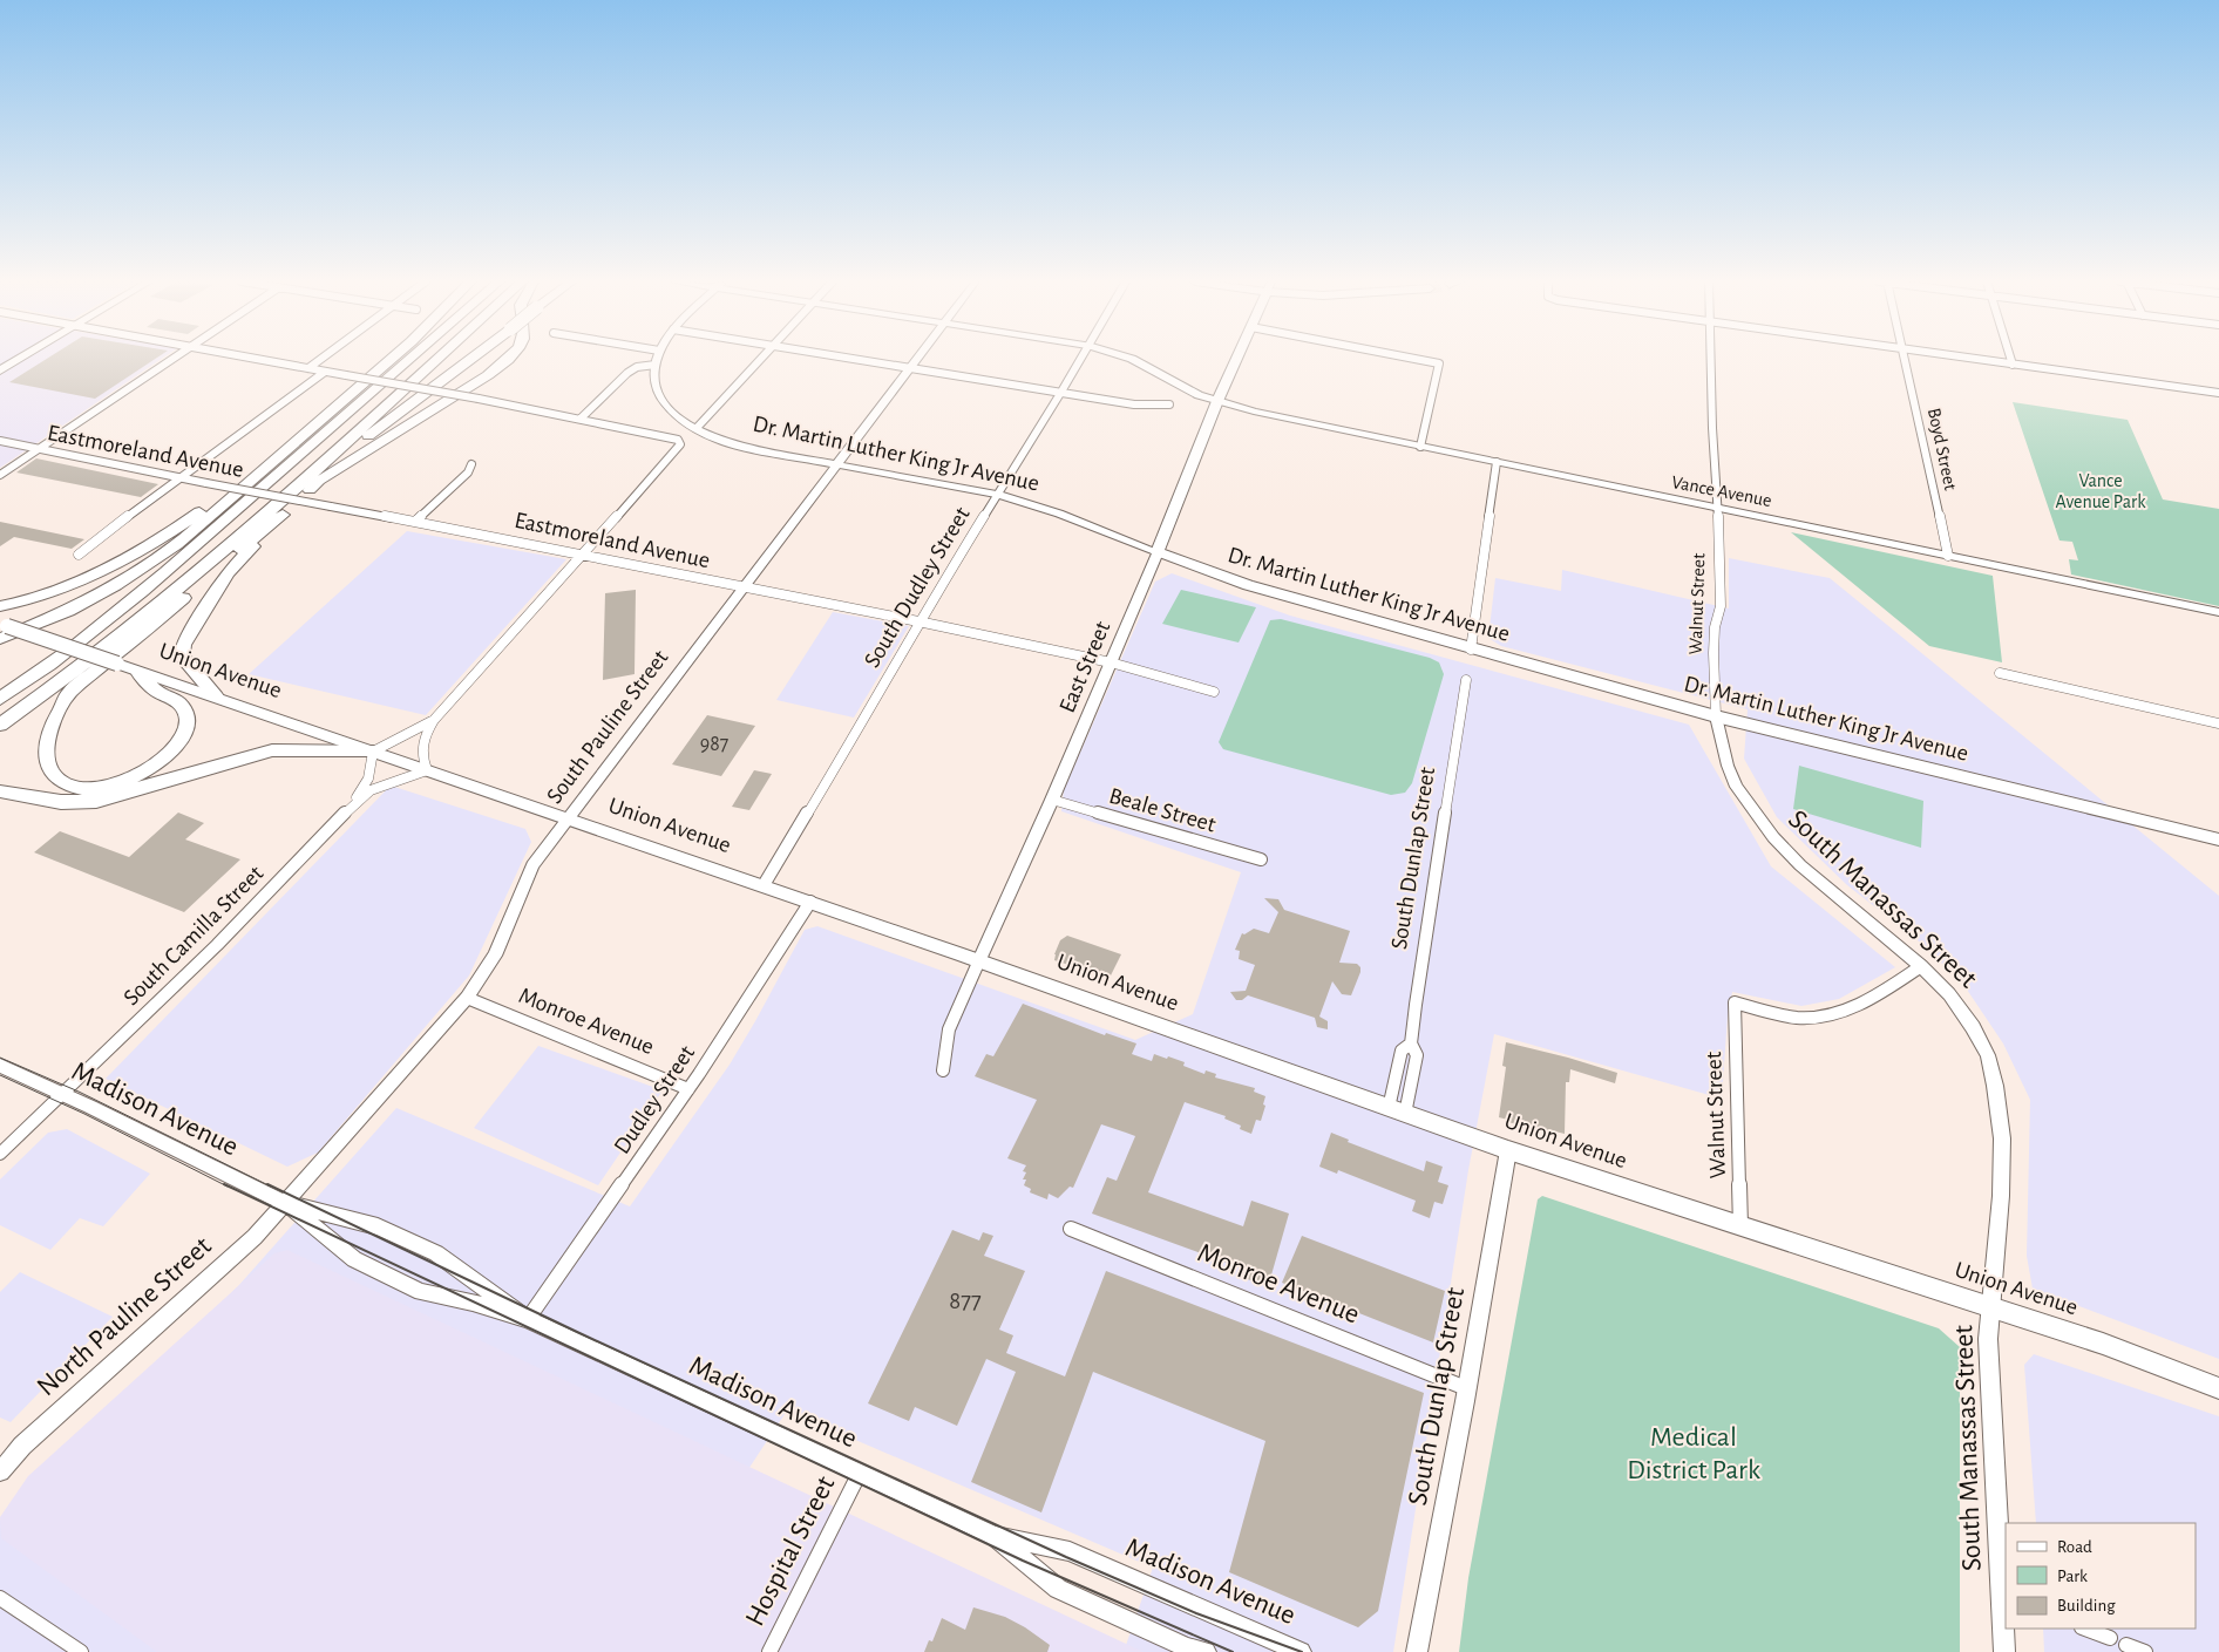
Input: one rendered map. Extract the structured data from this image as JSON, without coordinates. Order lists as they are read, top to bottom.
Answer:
{
  "streets": {
    "main road": [
      "Dr. Martin Luther King Jr Avenue",
      "East Street",
      "Union Avenue",
      "South Pauline Street"
    ],
    "street": [
      "Boyd Street",
      "Eastmoreland Avenue",
      "Vance Avenue",
      "South Dudley Street",
      "Walnut Street",
      "Beale Street",
      "South Dunlap Street",
      "South Manassas Street",
      "South Camilla Street",
      "Monroe Avenue",
      "Dudley Street",
      "Madison Avenue",
      "North Pauline Street",
      "Hospital Street"
    ]
  },
  "crossings": [
    ["Boyd Street", "Vance Avenue"],
    ["Eastmoreland Avenue", "South Dudley Street"],
    ["Eastmoreland Avenue", "East Street"],
    ["Eastmoreland Avenue", "South Pauline Street"],
    ["Dr. Martin Luther King Jr Avenue", "South Dudley Street"],
    ["Dr. Martin Luther King Jr Avenue", "Walnut Street"],
    ["Dr. Martin Luther King Jr Avenue", "East Street"],
    ["Dr. Martin Luther King Jr Avenue", "South Pauline Street"],
    ["Dr. Martin Luther King Jr Avenue", "South Manassas Street"],
    ["Vance Avenue", "Walnut Street"],
    ["Vance Avenue", "East Street"],
    ["South Dudley Street", "Union Avenue"],
    ["Walnut Street", "Union Avenue"],
    ["Walnut Street", "South Manassas Street"],
    ["East Street", "Union Avenue"],
    ["East Street", "Beale Street"],
    ["Union Avenue", "South Pauline Street"],
    ["Union Avenue", "South Dunlap Street"],
    ["Union Avenue", "South Manassas Street"],
    ["Union Avenue", "South Camilla Street"],
    ["Union Avenue", "Dudley Street"],
    ["South Pauline Street", "Monroe Avenue"],
    ["South Pauline Street", "Madison Avenue"],
    ["South Pauline Street", "North Pauline Street"],
    ["South Dunlap Street", "Monroe Avenue"],
    ["South Camilla Street", "Madison Avenue"],
    ["Monroe Avenue", "Dudley Street"],
    ["Dudley Street", "Madison Avenue"],
    ["Madison Avenue", "North Pauline Street"],
    ["Madison Avenue", "Hospital Street"]
  ],
  "parks": ["Vance Avenue Park", "Medical District Park"],
  "house_numbers": ["987", "877"],
  "legend": ["Road", "Park", "Building"]
}
